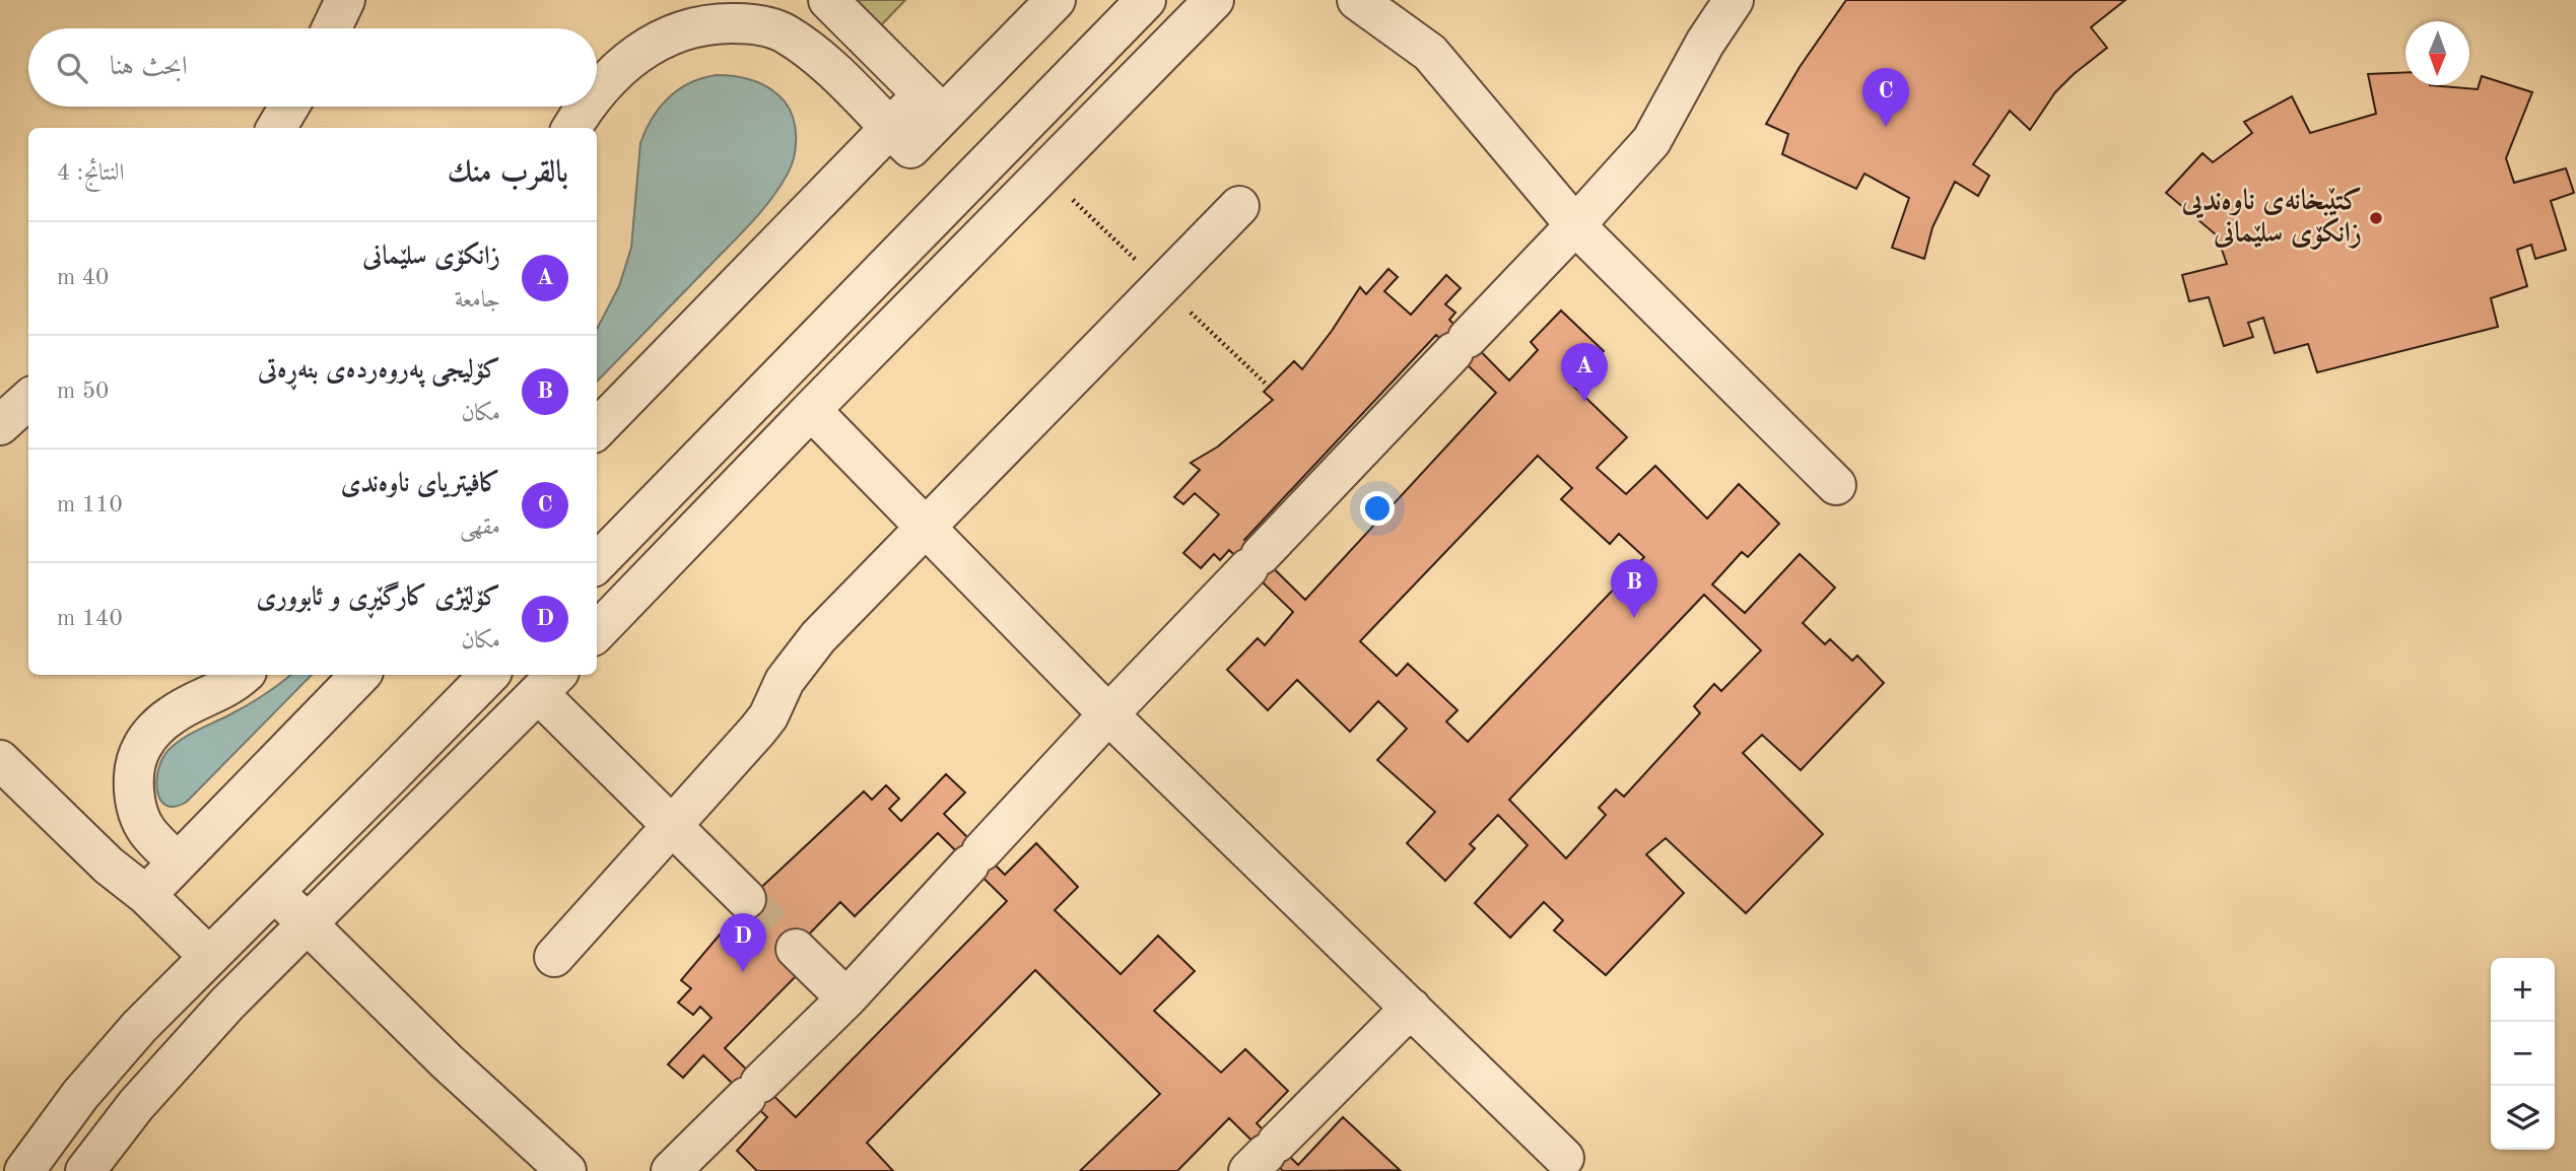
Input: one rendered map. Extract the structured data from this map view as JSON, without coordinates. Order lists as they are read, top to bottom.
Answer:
{
  "places": ["کتێبخانەی ناوەندیی زانکۆی سلێمانی"],
  "north": "bottom",
  "page": {
    "search": "ابحث هنا",
    "pins": [
      "C",
      "A",
      "B",
      "D"
    ],
    "heading": ["بالقرب منك", "النتائج: 4"],
    "list": [
      {
        "mark": "A",
        "name": "زانکۆی سلێمانی",
        "note": "جامعة",
        "value": "40 m"
      },
      {
        "mark": "B",
        "name": "کۆلیجی پەروەردەی بنەڕەتی",
        "note": "مكان",
        "value": "50 m"
      },
      {
        "mark": "C",
        "name": "کافیتریای ناوەندی",
        "note": "مقهى",
        "value": "110 m"
      },
      {
        "mark": "D",
        "name": "كۆلێژی كارگێڕی و ئابووری",
        "note": "مكان",
        "value": "140 m"
      }
    ],
    "map_buttons": ["+", "−"]
  }
}
